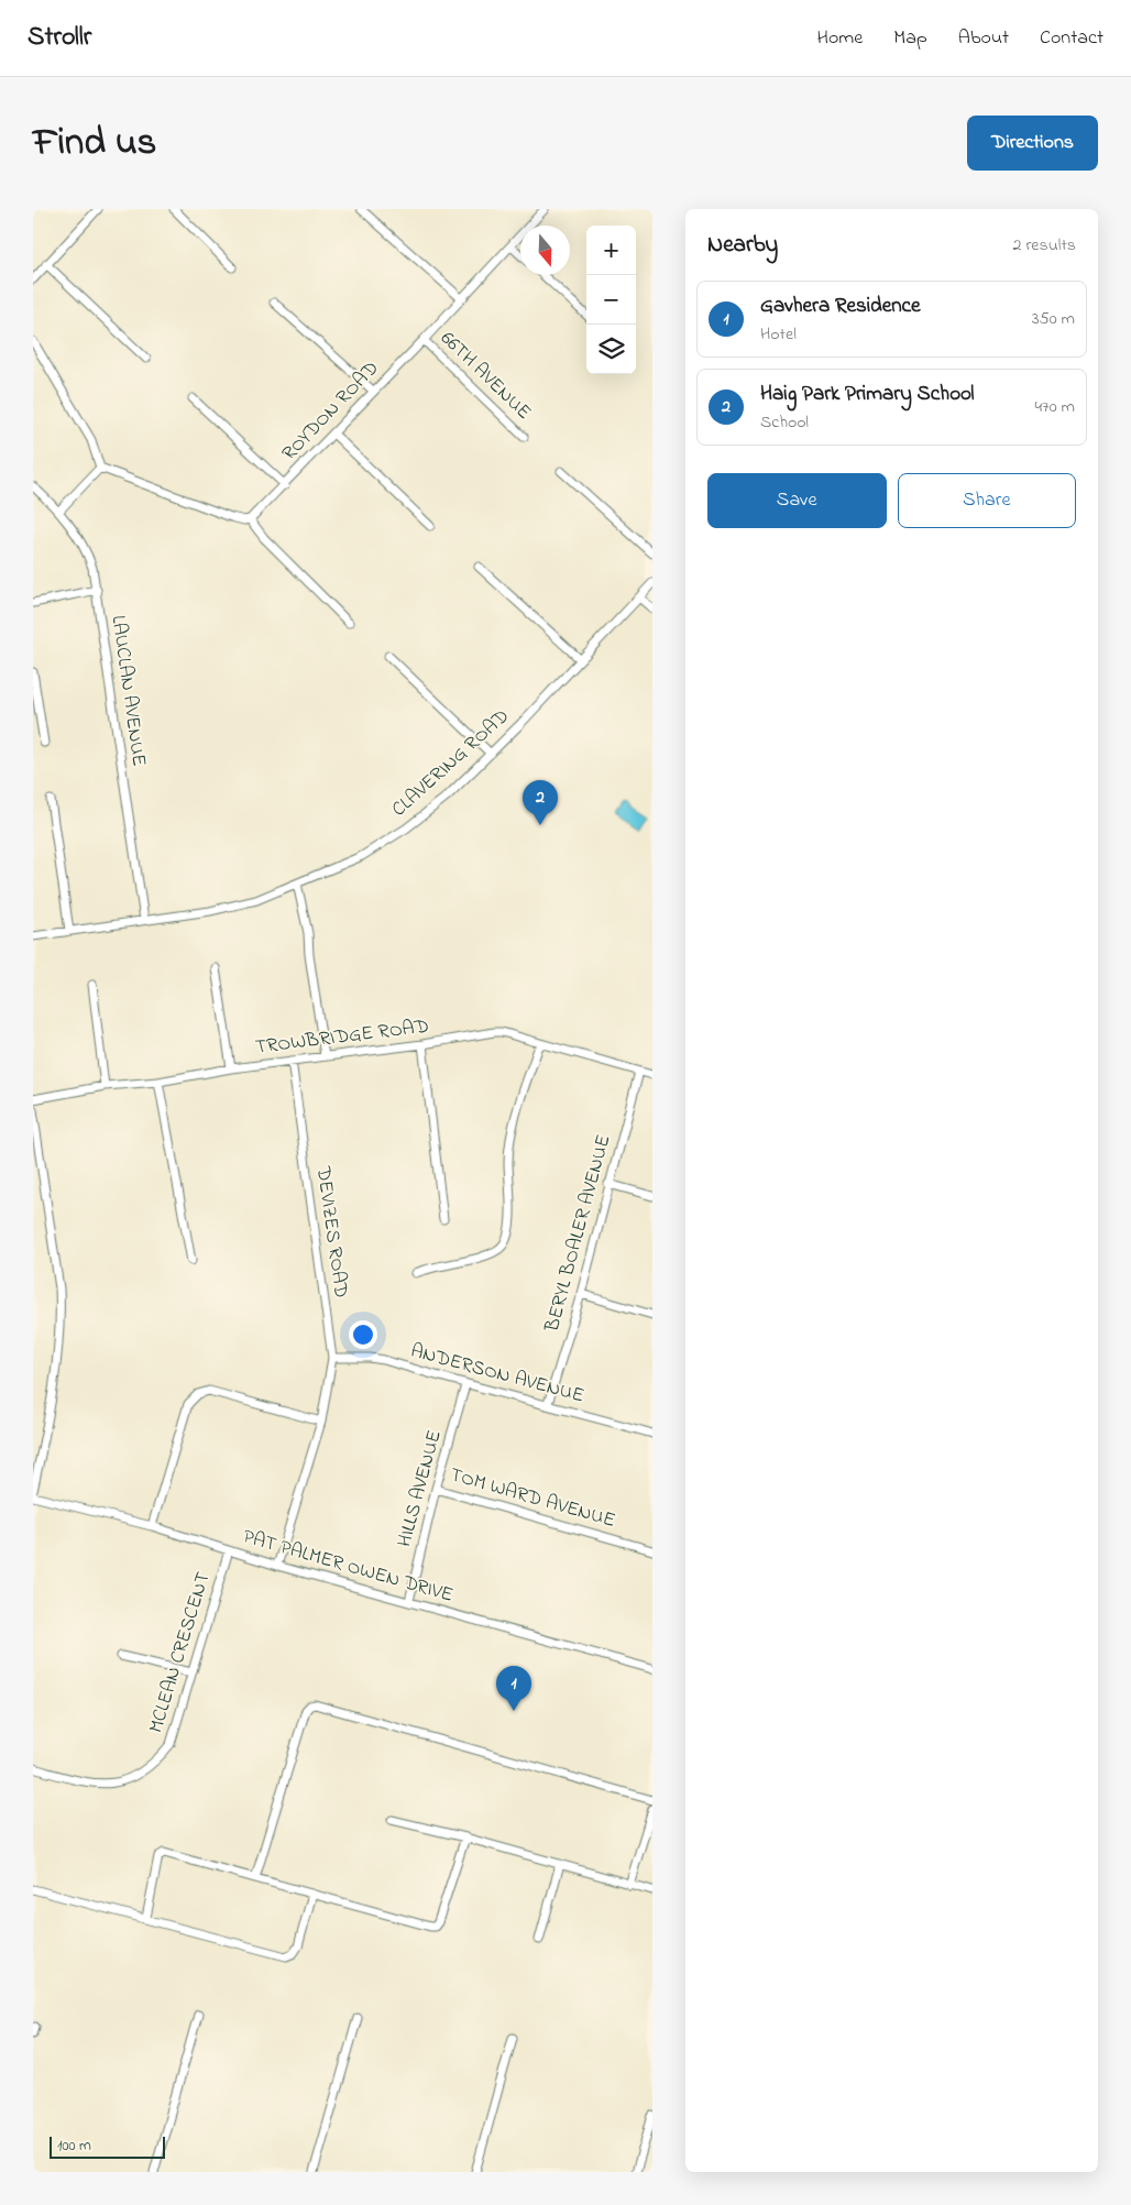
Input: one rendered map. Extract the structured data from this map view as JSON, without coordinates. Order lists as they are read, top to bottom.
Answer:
{
  "streets": {
    "street": [
      "66TH AVENUE",
      "ROYDON ROAD",
      "LAUCLAN AVENUE",
      "CLAVERING ROAD",
      "TROWBRIDGE ROAD",
      "DEVIZES ROAD",
      "BERYL BOALER AVENUE",
      "ANDERSON AVENUE",
      "HILLS AVENUE",
      "TOM WARD AVENUE",
      "PAT PALMER OWEN DRIVE",
      "MCLEAN CRESCENT"
    ]
  },
  "crossings": [
    ["66TH AVENUE", "ROYDON ROAD"],
    ["LAUCLAN AVENUE", "CLAVERING ROAD"],
    ["TROWBRIDGE ROAD", "DEVIZES ROAD"],
    ["TROWBRIDGE ROAD", "BERYL BOALER AVENUE"],
    ["DEVIZES ROAD", "ANDERSON AVENUE"],
    ["DEVIZES ROAD", "PAT PALMER OWEN DRIVE"],
    ["BERYL BOALER AVENUE", "ANDERSON AVENUE"],
    ["ANDERSON AVENUE", "HILLS AVENUE"],
    ["HILLS AVENUE", "TOM WARD AVENUE"],
    ["HILLS AVENUE", "PAT PALMER OWEN DRIVE"],
    ["PAT PALMER OWEN DRIVE", "MCLEAN CRESCENT"]
  ],
  "scale_bar": "100 m",
  "north": "bottom",
  "page": {
    "header": "Strollr",
    "nav": [
      "Home",
      "Map",
      "About",
      "Contact"
    ],
    "title": "Find us",
    "buttons": [
      "Directions",
      ["Save", "Share"]
    ],
    "heading": ["Nearby", "2 results"],
    "map_buttons": ["+", "−"],
    "list": [
      {
        "mark": "1",
        "name": "Gavhera Residence",
        "note": "Hotel",
        "value": "350 m"
      },
      {
        "mark": "2",
        "name": "Haig Park Primary School",
        "note": "School",
        "value": "470 m"
      }
    ],
    "pins": ["2", "1"],
    "scale": "100 m"
  }
}
